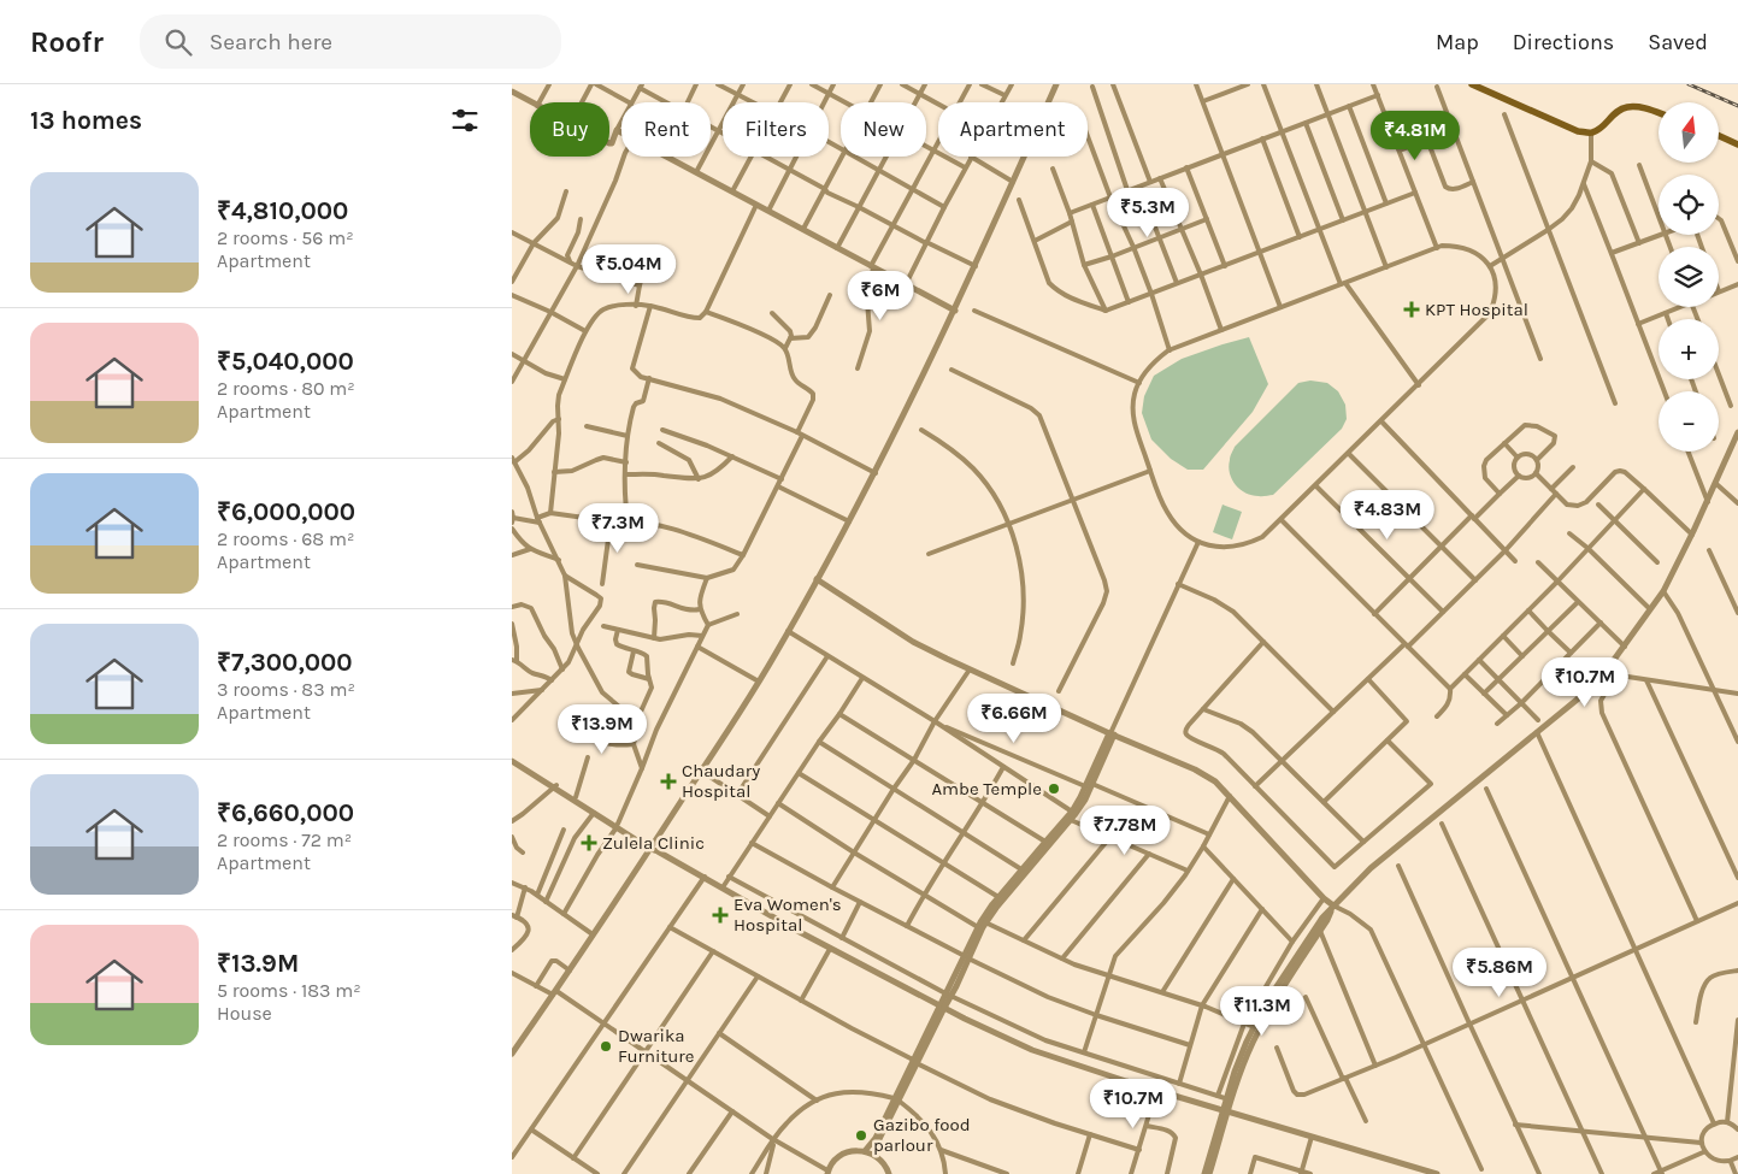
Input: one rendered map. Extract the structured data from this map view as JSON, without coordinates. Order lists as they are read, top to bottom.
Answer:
{
  "places": {
    "health": [
      "KPT Hospital",
      "Chaudary Hospital",
      "Zulela Clinic",
      "Eva Women's Hospital"
    ],
    "other": ["Ambe Temple", "Dwarika Furniture", "Gazibo food parlour"]
  },
  "north": "top",
  "page": {
    "header": "Roofr",
    "search": "Search here",
    "nav": ["Map", "Directions", "Saved"],
    "heading": "13 homes",
    "map_buttons": ["+", "−"],
    "chip": [
      "Buy",
      "Rent",
      "Filters",
      "New",
      "Apartment"
    ],
    "price": [
      "₹4.81M",
      "₹5.3M",
      "₹5.04M",
      "₹6M",
      "₹4.83M",
      "₹7.3M",
      "₹10.7M",
      "₹6.66M",
      "₹13.9M",
      "₹7.78M",
      "₹5.86M",
      "₹11.3M",
      "₹10.7M"
    ],
    "list": [
      {
        "name": "₹4,810,000",
        "note": "2 rooms · 56 m² · Apartment"
      },
      {
        "name": "₹5,040,000",
        "note": "2 rooms · 80 m² · Apartment"
      },
      {
        "name": "₹6,000,000",
        "note": "2 rooms · 68 m² · Apartment"
      },
      {
        "name": "₹7,300,000",
        "note": "3 rooms · 83 m² · Apartment"
      },
      {
        "name": "₹6,660,000",
        "note": "2 rooms · 72 m² · Apartment"
      },
      {
        "name": "₹13.9M",
        "note": "5 rooms · 183 m² · House"
      }
    ]
  }
}
